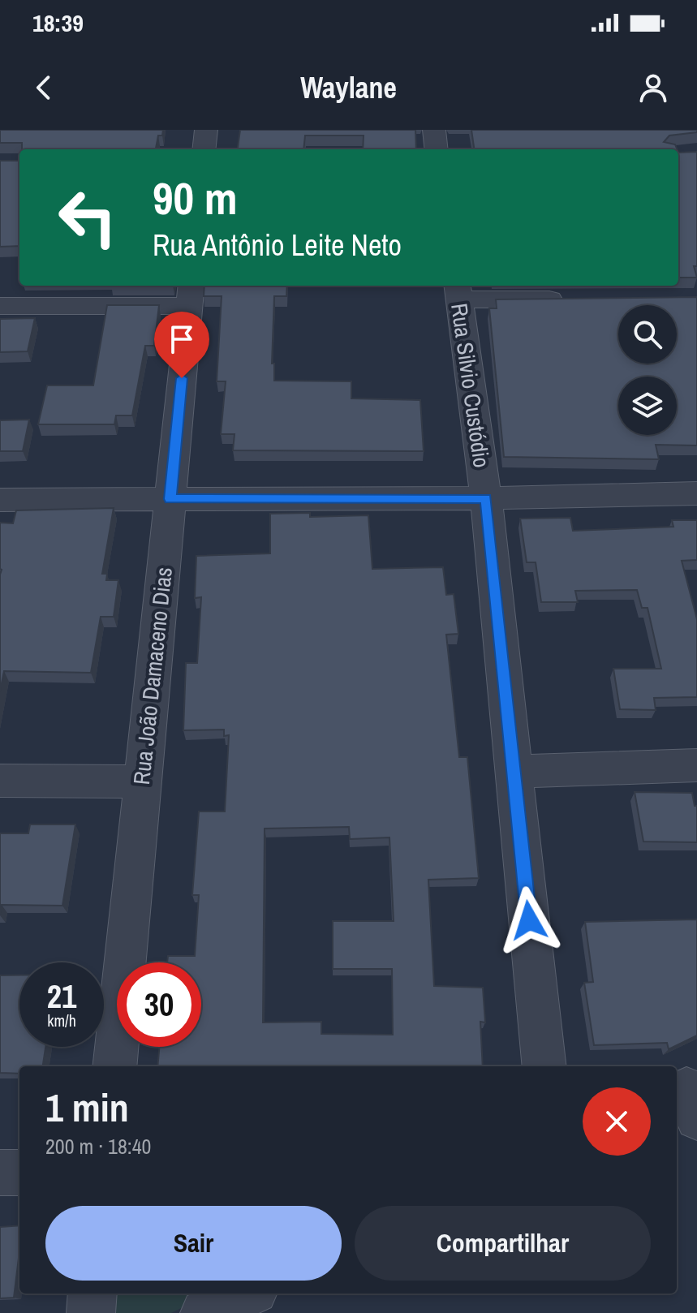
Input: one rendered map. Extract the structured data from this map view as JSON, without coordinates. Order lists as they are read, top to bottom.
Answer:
{
  "streets": {
    "street": ["Rua Silvio Custódio", "Rua João Damaceno Dias"]
  },
  "page": {
    "status": "18:39",
    "header": "Waylane",
    "turn": ["90 m", "Rua Antônio Leite Neto"],
    "speed": "21 km/h",
    "limit": "30",
    "heading": ["1 min", "200 m · 18:40"],
    "buttons": ["Sair", "Compartilhar"]
  }
}
